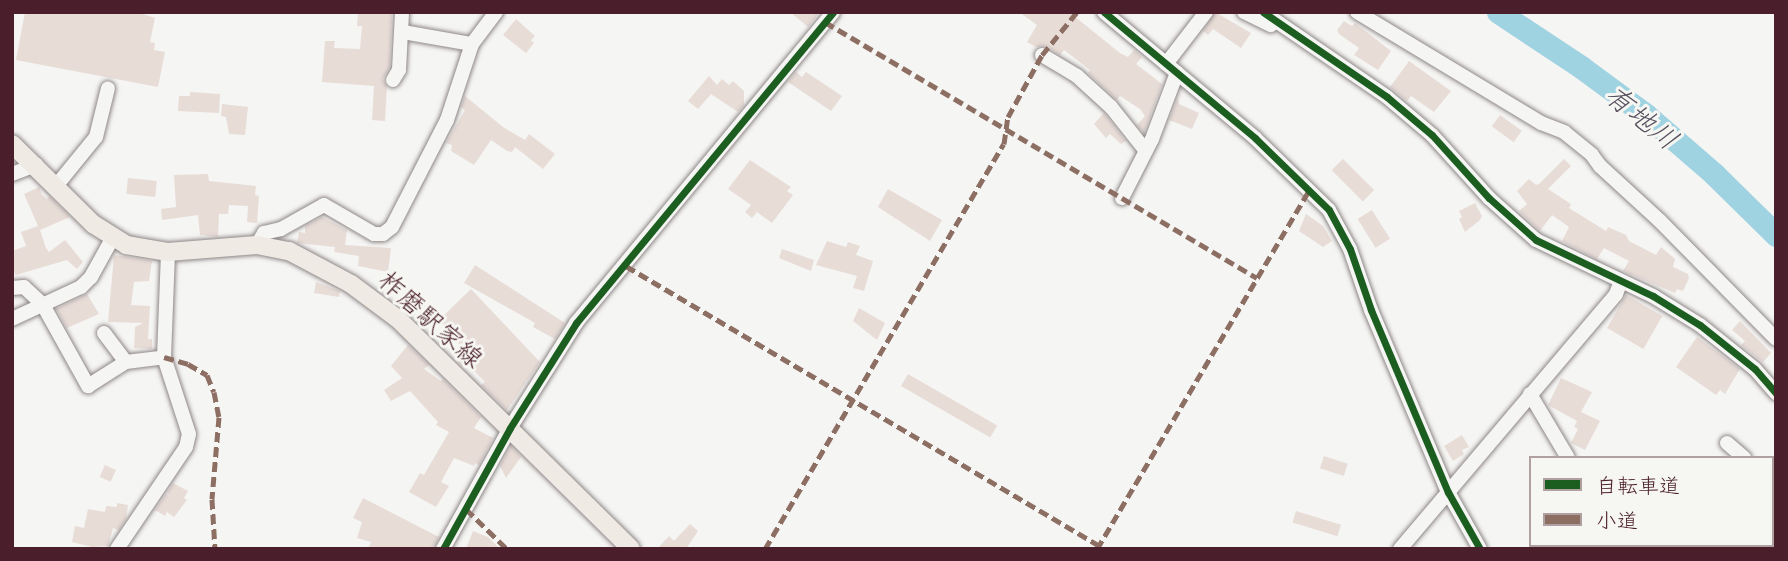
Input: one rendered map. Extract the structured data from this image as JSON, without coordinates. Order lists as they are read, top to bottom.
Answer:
{
  "streets": {
    "main road": ["柞磨駅家線"]
  },
  "water": ["有地川"],
  "legend": ["自転車道", "小道"]
}
